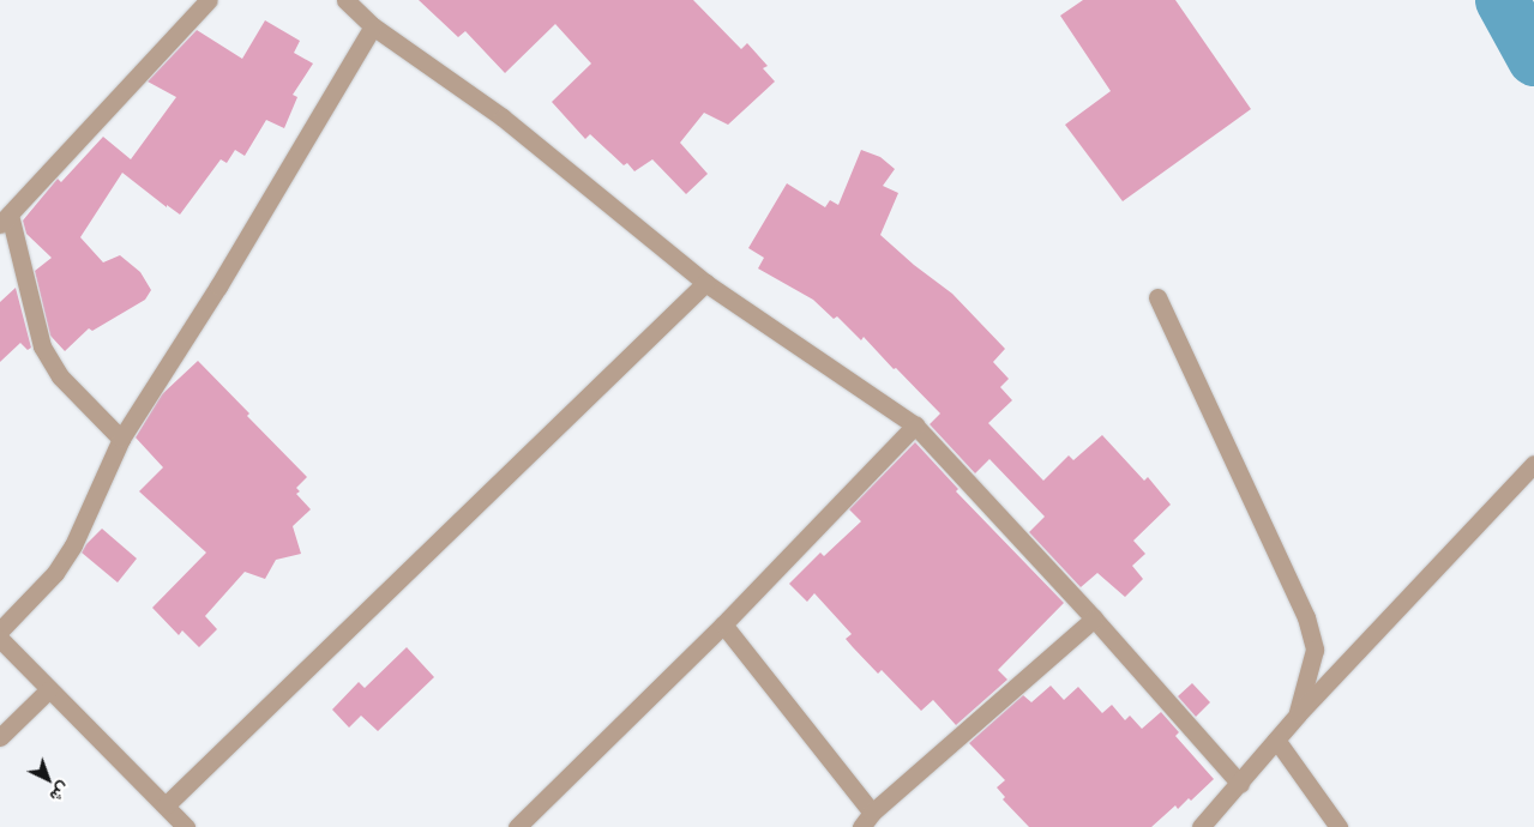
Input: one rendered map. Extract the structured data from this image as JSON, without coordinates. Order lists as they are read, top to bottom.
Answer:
{
  "north": "bottom right"
}
